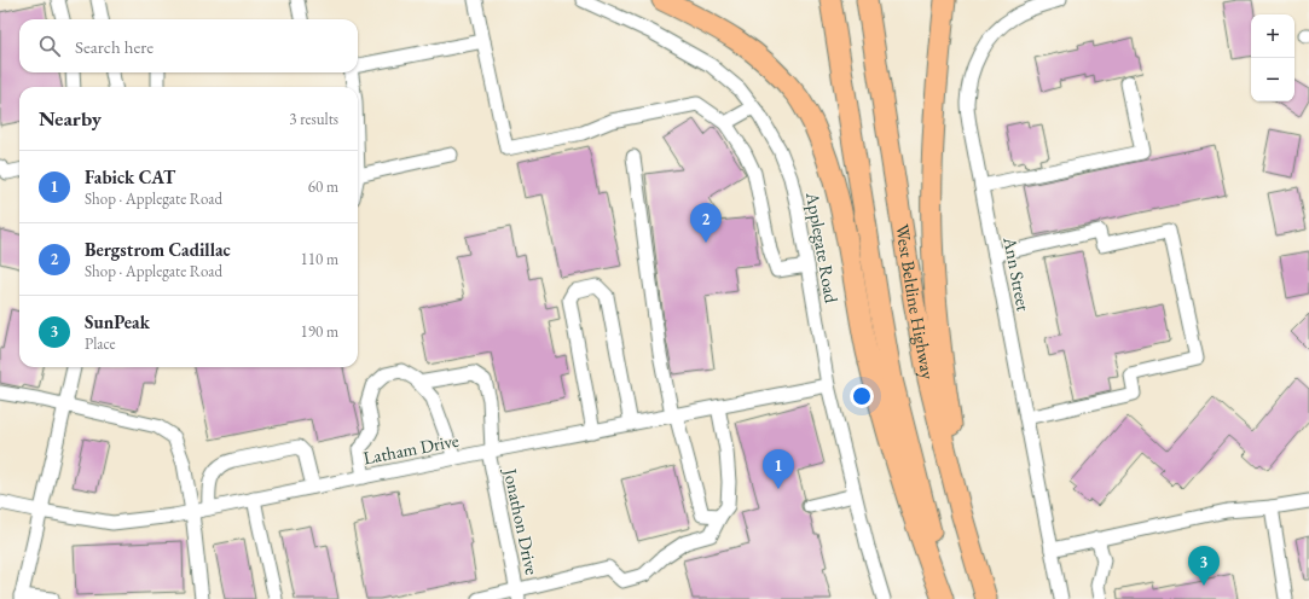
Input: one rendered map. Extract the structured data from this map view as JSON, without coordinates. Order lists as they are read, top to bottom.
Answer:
{
  "streets": {
    "highway": ["West Beltline Highway"],
    "street": [
      "Applegate Road",
      "Ann Street",
      "Latham Drive",
      "Jonathon Drive"
    ]
  },
  "crossings": [
    ["Applegate Road", "Latham Drive"],
    ["Latham Drive", "Jonathon Drive"]
  ],
  "page": {
    "map_buttons": ["+", "−"],
    "search": "Search here",
    "heading": ["Nearby", "3 results"],
    "list": [
      {
        "mark": "1",
        "name": "Fabick CAT",
        "note": "Shop · Applegate Road",
        "value": "60 m"
      },
      {
        "mark": "2",
        "name": "Bergstrom Cadillac",
        "note": "Shop · Applegate Road",
        "value": "110 m"
      },
      {
        "mark": "3",
        "name": "SunPeak",
        "note": "Place",
        "value": "190 m"
      }
    ],
    "pins": ["2", "1", "3"]
  }
}
